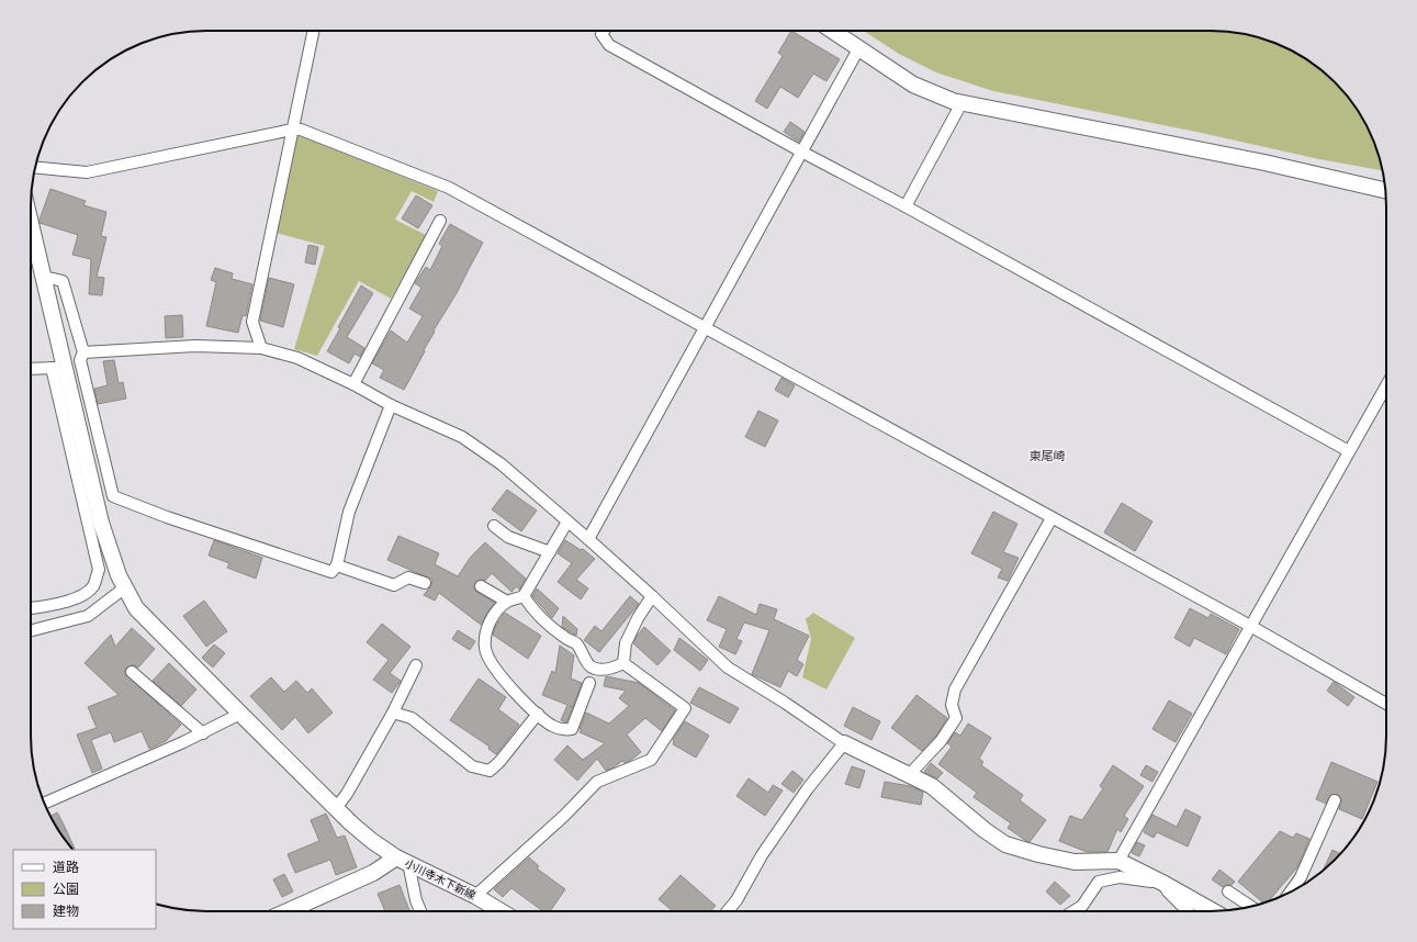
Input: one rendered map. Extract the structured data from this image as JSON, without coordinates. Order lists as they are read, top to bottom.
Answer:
{
  "streets": {
    "street": ["小川寺木下新線"]
  },
  "districts": ["東尾崎"],
  "legend": ["道路", "公園", "建物"]
}
